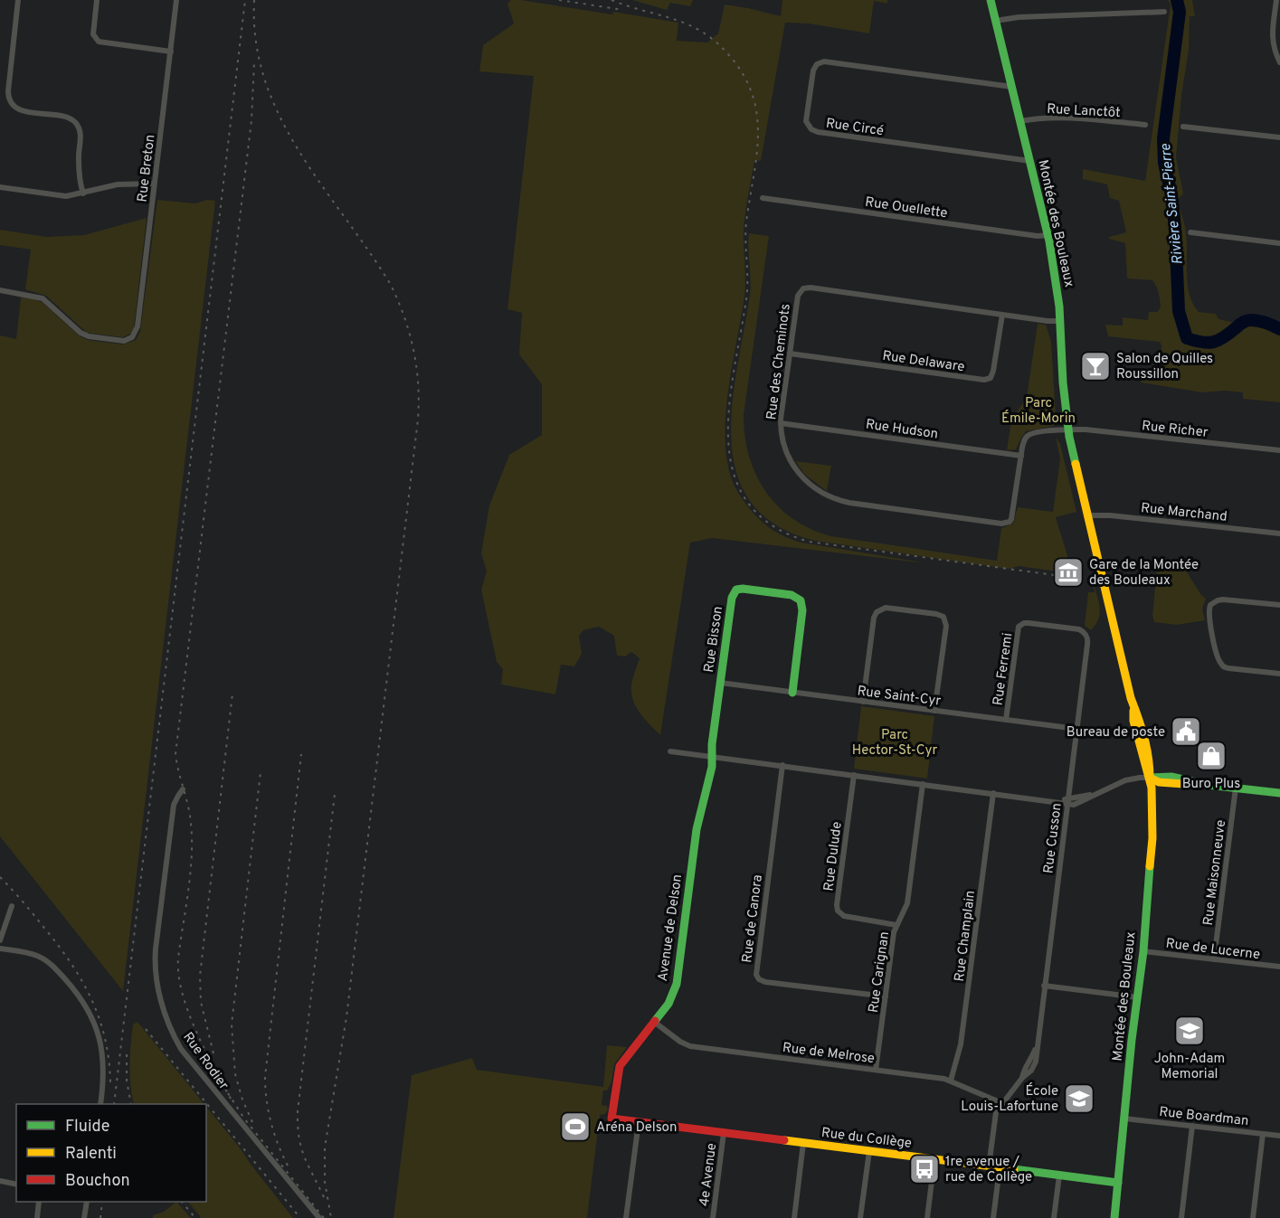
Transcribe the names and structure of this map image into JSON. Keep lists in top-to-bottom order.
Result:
{
  "streets": {
    "street": [
      "Rue Lanctôt",
      "Rue Circé",
      "Rue Breton",
      "Rue Ouellette",
      "Montée des Bouleaux",
      "Rue Delaware",
      "Rue des Cheminots",
      "Rue Hudson",
      "Rue Richer",
      "Rue Marchand",
      "Rue Bisson",
      "Rue Ferremi",
      "Rue Saint-Cyr",
      "Rue Cusson",
      "Rue Dulude",
      "Rue Maisonneuve",
      "Rue de Canora",
      "Avenue de Delson",
      "Rue Champlain",
      "Rue de Lucerne",
      "Rue Carignan",
      "Rue de Melrose",
      "Rue Rodier",
      "Rue Boardman",
      "Rue du Collège",
      "4e Avenue"
    ]
  },
  "crossings": [
    ["Rue Lanctôt", "Montée des Bouleaux"],
    ["Rue Circé", "Montée des Bouleaux"],
    ["Rue Ouellette", "Montée des Bouleaux"],
    ["Montée des Bouleaux", "Rue des Cheminots"],
    ["Montée des Bouleaux", "Rue Richer"],
    ["Montée des Bouleaux", "Rue Marchand"],
    ["Montée des Bouleaux", "Rue de Lucerne"],
    ["Montée des Bouleaux", "Rue Boardman"],
    ["Montée des Bouleaux", "Rue du Collège"],
    ["Rue Delaware", "Rue des Cheminots"],
    ["Rue des Cheminots", "Rue Hudson"],
    ["Rue des Cheminots", "Rue Richer"],
    ["Rue Bisson", "Rue Saint-Cyr"],
    ["Rue Bisson", "Avenue de Delson"],
    ["Rue Ferremi", "Rue Saint-Cyr"],
    ["Rue Ferremi", "Rue Cusson"],
    ["Rue Saint-Cyr", "Rue Cusson"],
    ["Rue Cusson", "Rue de Melrose"],
    ["Rue Cusson", "Rue du Collège"],
    ["Rue Dulude", "Rue Carignan"],
    ["Rue Maisonneuve", "Rue de Lucerne"],
    ["Rue de Canora", "Rue Carignan"],
    ["Avenue de Delson", "Rue de Melrose"],
    ["Avenue de Delson", "Rue du Collège"],
    ["Rue Champlain", "Rue de Melrose"],
    ["Rue Carignan", "Rue de Melrose"],
    ["Rue du Collège", "4e Avenue"]
  ],
  "water": ["Rivière Saint-Pierre"],
  "parks": ["Parc Émile-Morin", "Parc Hector-St-Cyr"],
  "places": {
    "bar": ["Salon de Quilles Roussillon"],
    "museum": ["Gare de la Montée des Bouleaux"],
    "public building": ["Bureau de poste"],
    "shop": ["Buro Plus"],
    "school or university": ["John-Adam Memorial", "École Louis-Lafortune"],
    "sports": ["Aréna Delson"],
    "bus stop": ["1re avenue / rue de Collège"]
  },
  "legend": ["Fluide", "Ralenti", "Bouchon"]
}
